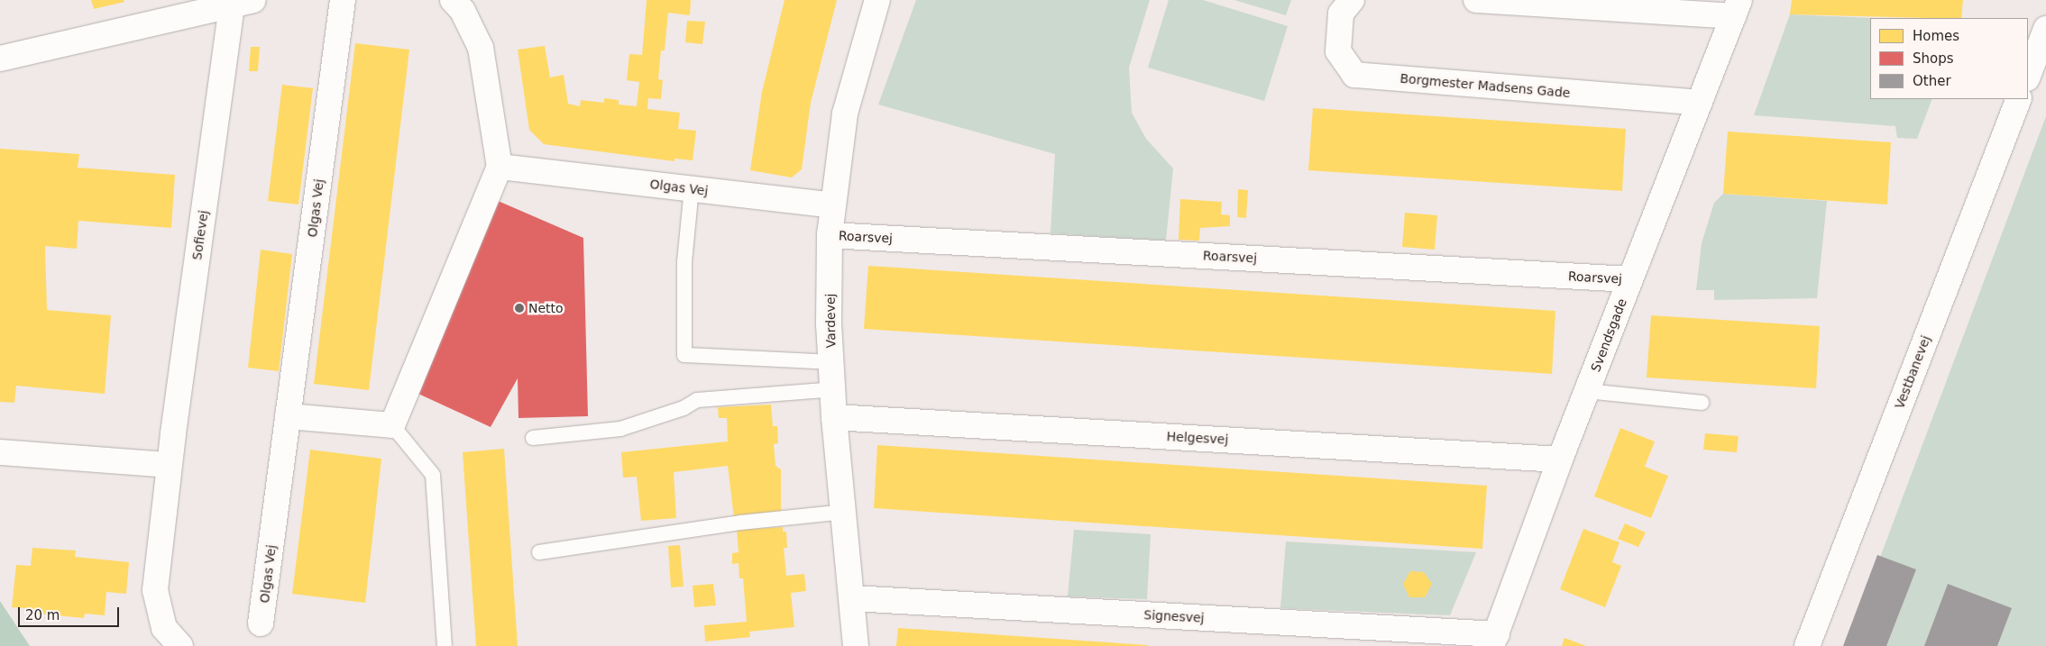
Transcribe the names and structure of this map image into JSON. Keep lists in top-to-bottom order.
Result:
{
  "streets": {
    "street": [
      "Borgmester Madsens Gade",
      "Olgas Vej",
      "Sofievej",
      "Roarsvej",
      "Vardevej",
      "Svendsgade",
      "Vestbanevej",
      "Helgesvej",
      "Signesvej"
    ]
  },
  "crossings": [
    ["Borgmester Madsens Gade", "Svendsgade"],
    ["Olgas Vej", "Vardevej"],
    ["Roarsvej", "Vardevej"],
    ["Roarsvej", "Svendsgade"],
    ["Vardevej", "Helgesvej"],
    ["Vardevej", "Signesvej"],
    ["Svendsgade", "Helgesvej"],
    ["Svendsgade", "Signesvej"]
  ],
  "places": ["Netto"],
  "legend": ["Homes", "Shops", "Other"],
  "scale_bar": "20 m"
}
